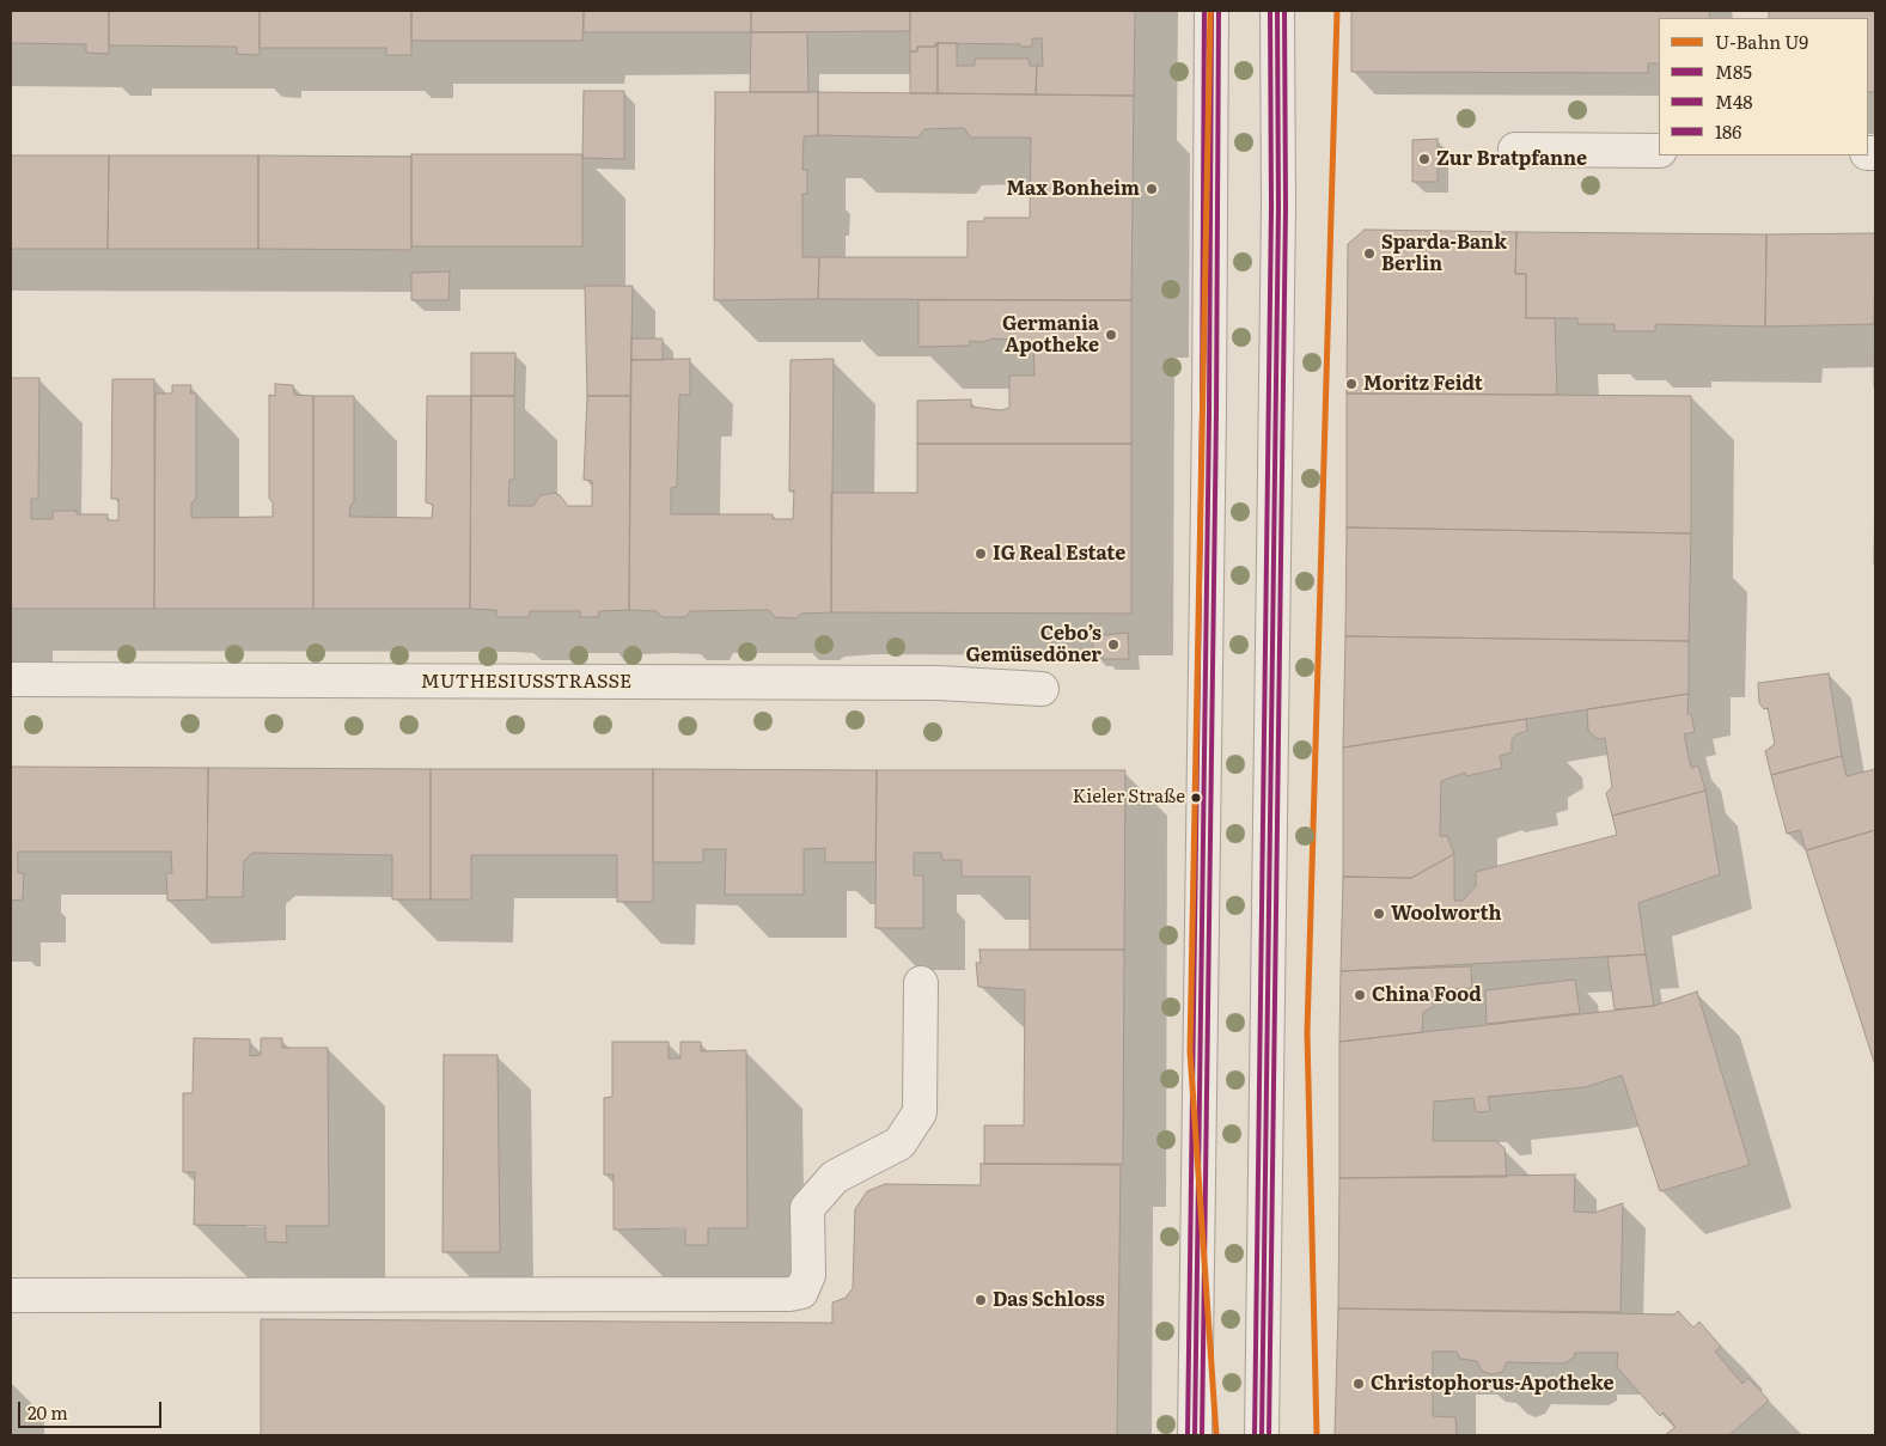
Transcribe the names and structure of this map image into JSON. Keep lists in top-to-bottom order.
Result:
{
  "streets": {
    "street": ["MUTHESIUSSTRASSE"]
  },
  "places": [
    "Zur Bratpfanne",
    "Max Bonheim",
    "Sparda-Bank Berlin",
    "Germania Apotheke",
    "Moritz Feidt",
    "IG Real Estate",
    "Cebo’s Gemüsedöner",
    "Kieler Straße",
    "Woolworth",
    "China Food",
    "Das Schloss",
    "Christophorus-Apotheke"
  ],
  "lines": [
    "metro line U9",
    "transit line M85",
    "transit line M48",
    "transit line 186"
  ],
  "legend": [
    "U-Bahn U9",
    "M85",
    "M48",
    "186"
  ],
  "scale_bar": "20 m"
}
